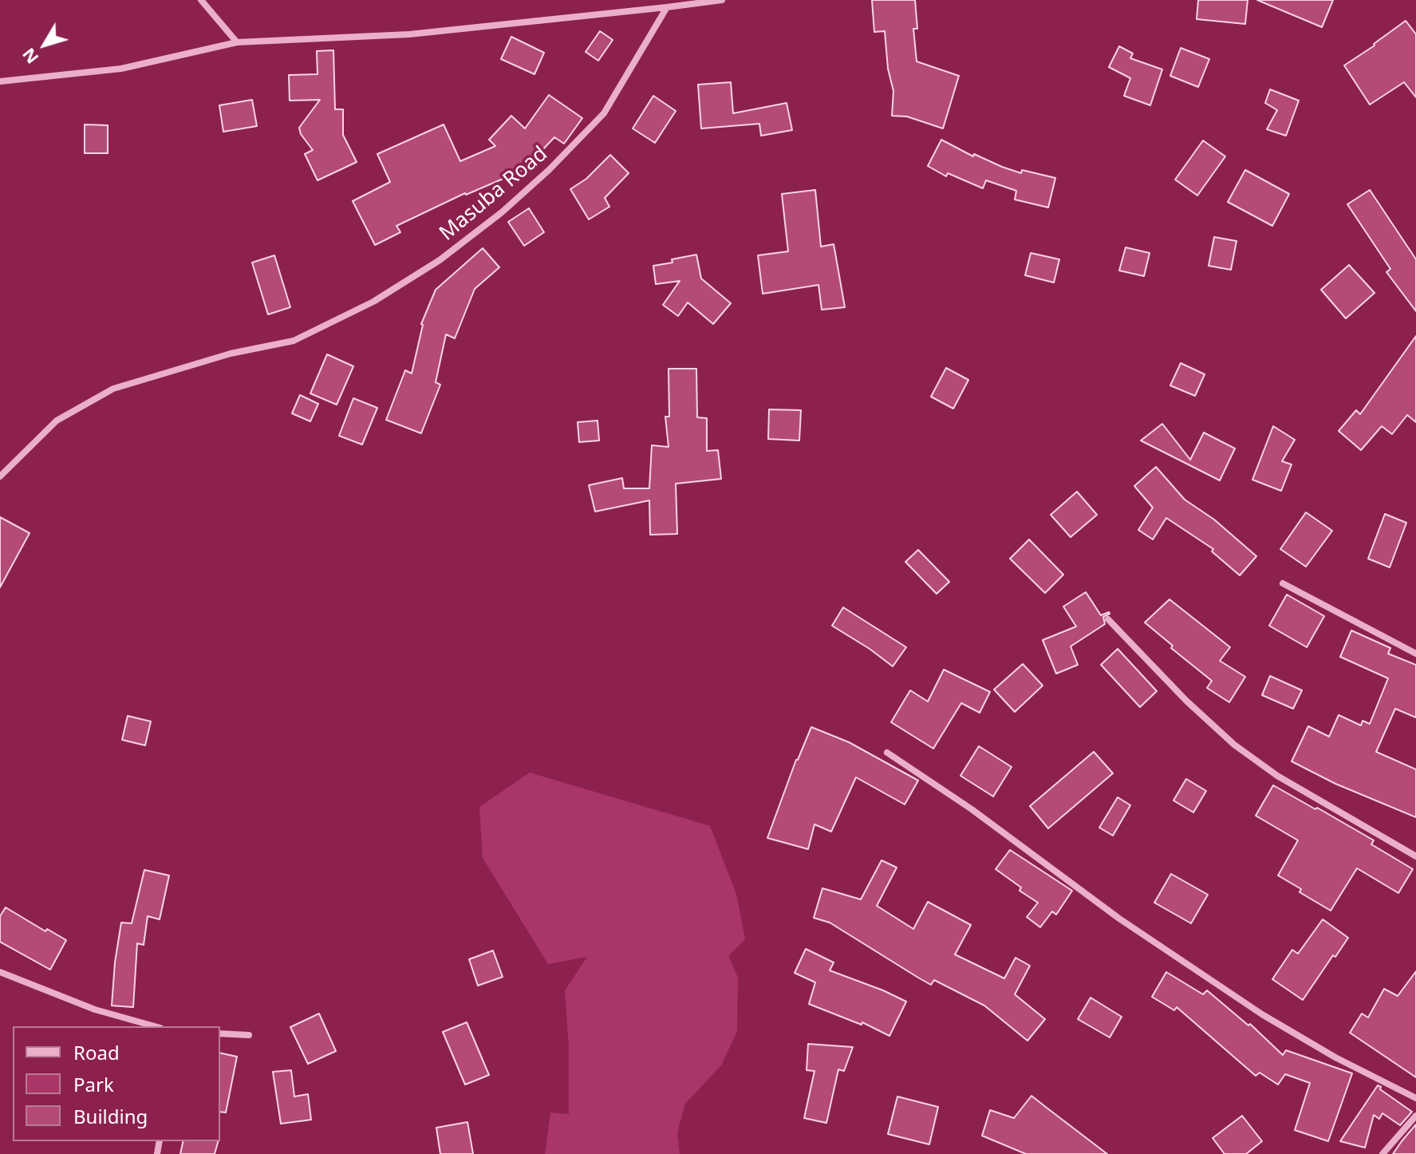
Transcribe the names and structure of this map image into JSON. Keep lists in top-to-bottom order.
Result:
{
  "streets": {
    "street": ["Masuba Road"]
  },
  "legend": ["Road", "Park", "Building"],
  "north": "bottom left"
}
